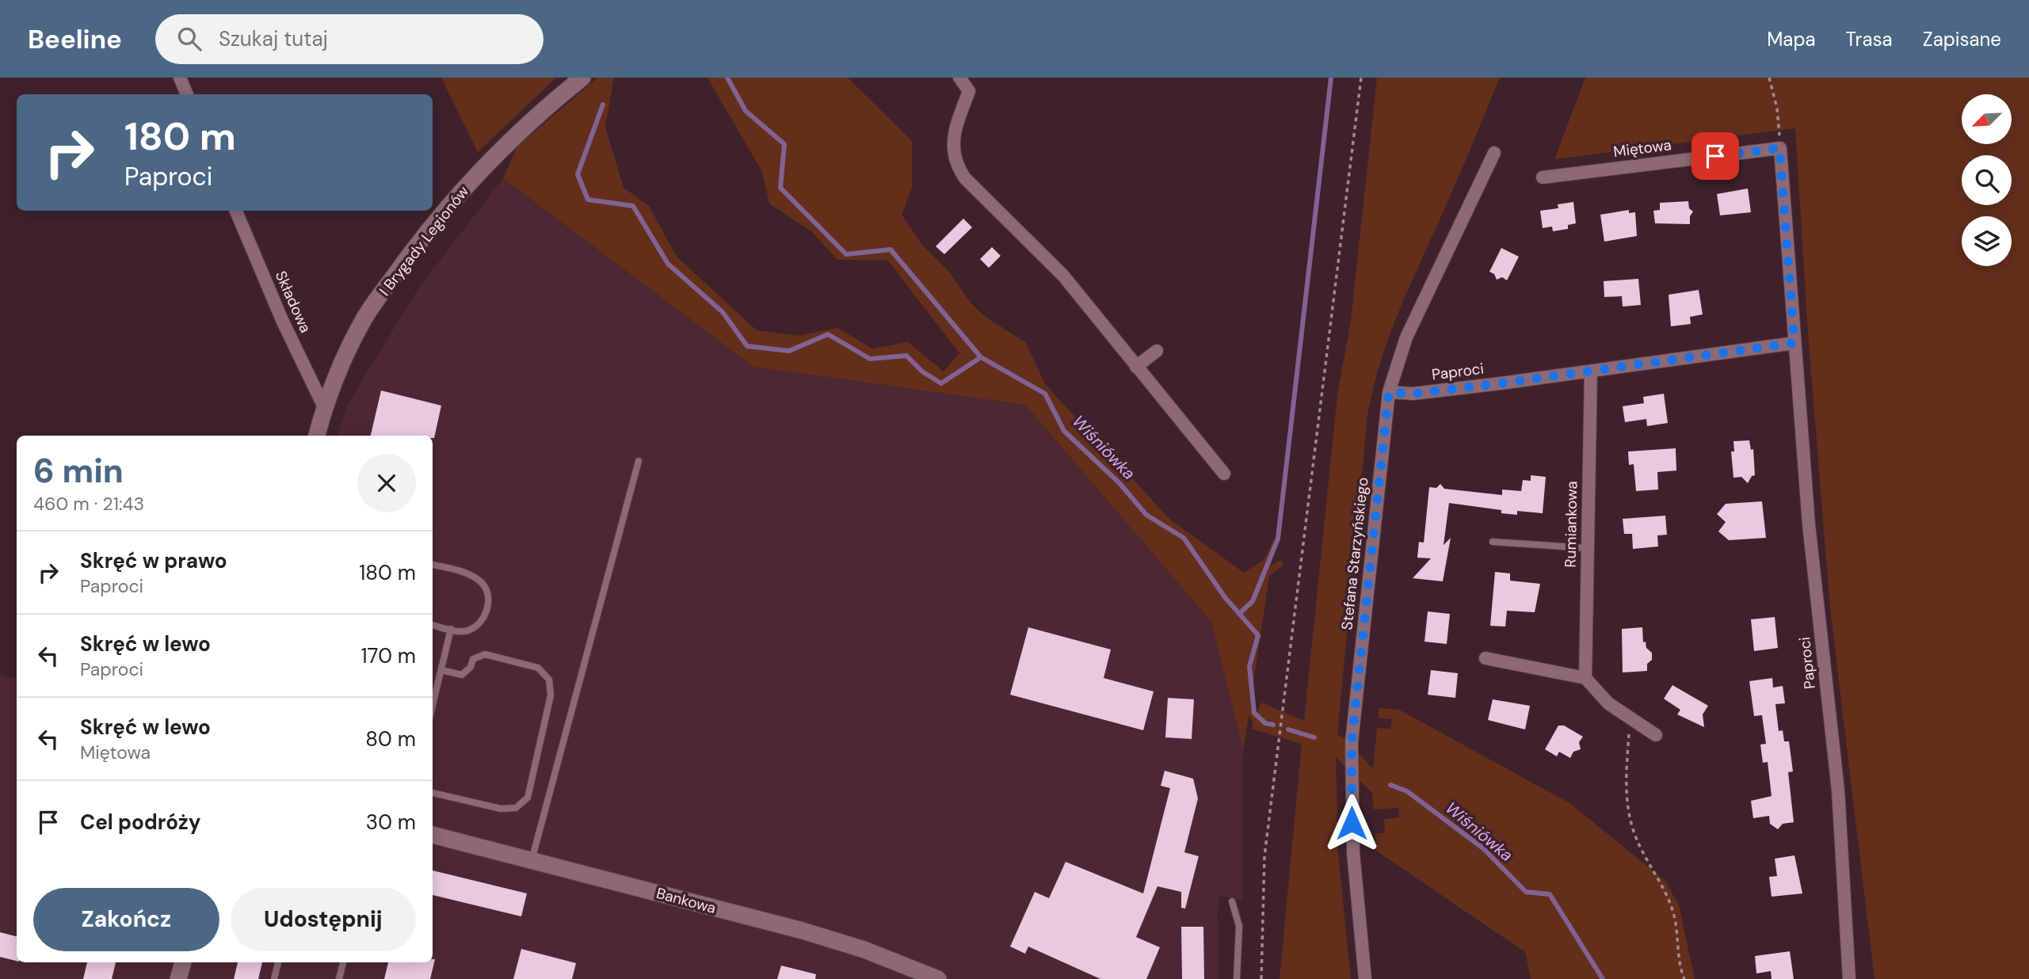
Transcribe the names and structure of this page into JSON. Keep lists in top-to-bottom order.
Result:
{
  "streets": {
    "street": [
      "Miętowa",
      "I Brygady Legionów",
      "Składowa",
      "Paproci",
      "Rumiankowa",
      "Stefana Starzyńskiego",
      "Bankowa"
    ]
  },
  "crossings": [
    ["Miętowa", "Paproci"],
    ["I Brygady Legionów", "Składowa"],
    ["Paproci", "Rumiankowa"],
    ["Paproci", "Stefana Starzyńskiego"]
  ],
  "water": ["Wiśniówka"],
  "north": "bottom left",
  "page": {
    "header": "Beeline",
    "search": "Szukaj tutaj",
    "nav": ["Mapa", "Trasa", "Zapisane"],
    "turn": ["180 m", "Paproci"],
    "heading": ["6 min", "460 m · 21:43"],
    "list": [
      {
        "name": "Skręć w prawo",
        "note": "Paproci",
        "value": "180 m"
      },
      {
        "name": "Skręć w lewo",
        "note": "Paproci",
        "value": "170 m"
      },
      {
        "name": "Skręć w lewo",
        "note": "Miętowa",
        "value": "80 m"
      },
      {
        "name": "Cel podróży",
        "value": "30 m"
      }
    ],
    "buttons": ["Zakończ", "Udostępnij"]
  }
}
